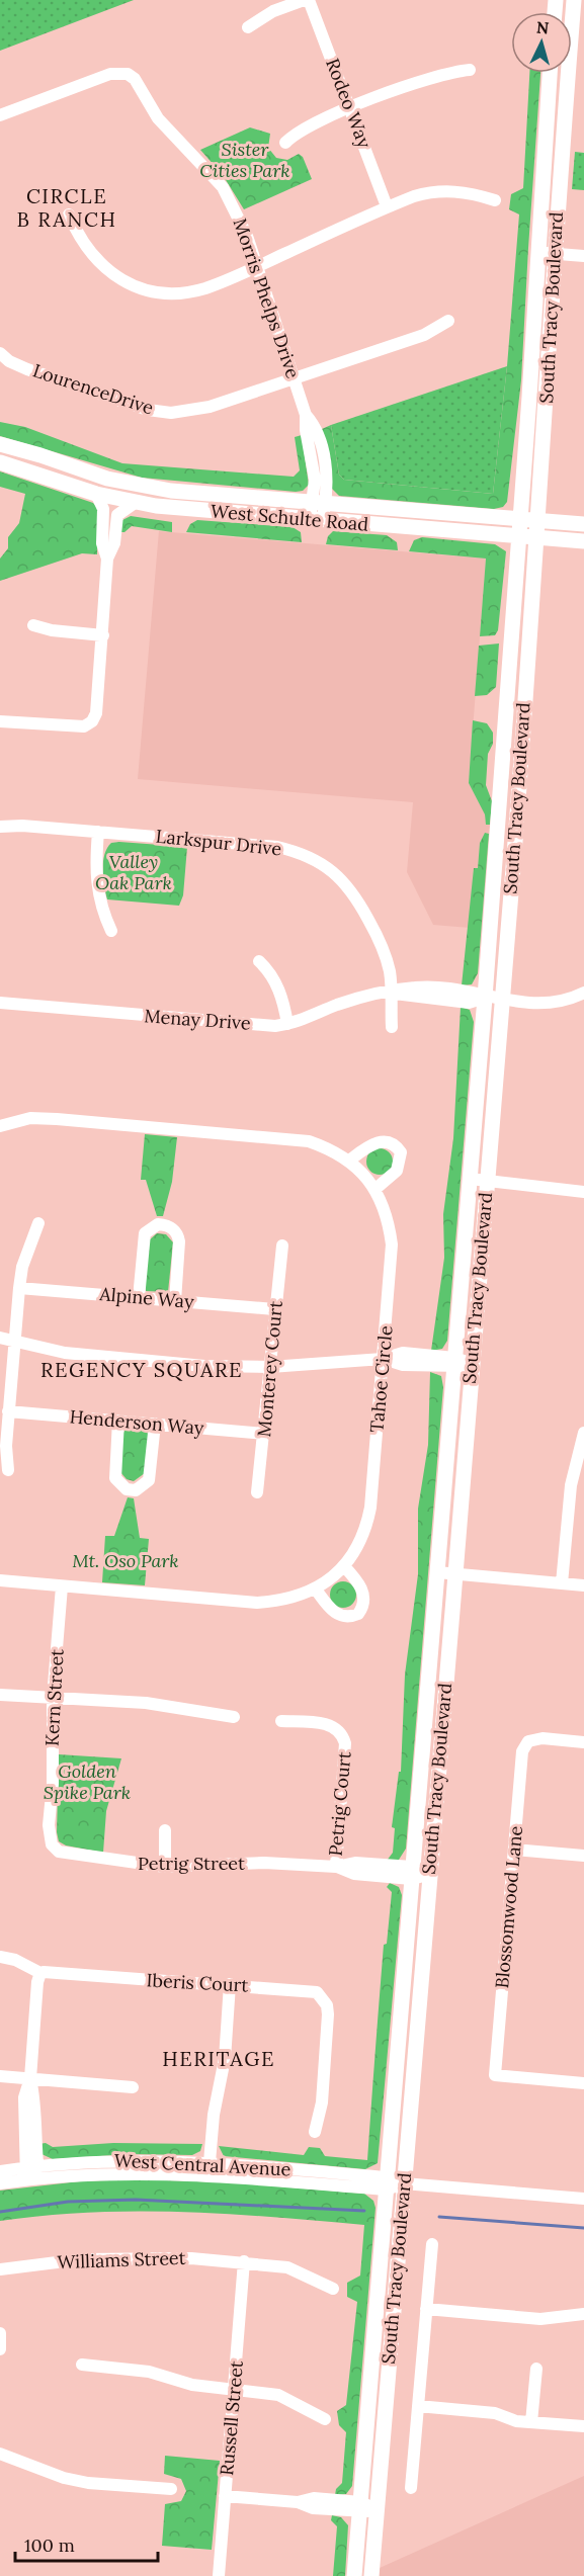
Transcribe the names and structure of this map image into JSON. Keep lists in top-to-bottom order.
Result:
{
  "streets": {
    "main road": ["South Tracy Boulevard", "West Schulte Road"],
    "street": [
      "Rodeo Way",
      "Morris Phelps Drive",
      "LourenceDrive",
      "Larkspur Drive",
      "Menay Drive",
      "Alpine Way",
      "Monterey Court",
      "Tahoe Circle",
      "Henderson Way",
      "Kern Street",
      "Petrig Court",
      "Petrig Street",
      "Blossomwood Lane",
      "Iberis Court",
      "West Central Avenue",
      "Williams Street",
      "Russell Street"
    ]
  },
  "crossings": [
    ["Morris Phelps Drive", "LourenceDrive"],
    ["Morris Phelps Drive", "West Schulte Road"],
    ["South Tracy Boulevard", "West Schulte Road"],
    ["South Tracy Boulevard", "Menay Drive"],
    ["South Tracy Boulevard", "Petrig Street"],
    ["South Tracy Boulevard", "West Central Avenue"],
    ["Larkspur Drive", "Menay Drive"],
    ["Alpine Way", "Monterey Court"],
    ["Monterey Court", "Henderson Way"],
    ["Tahoe Circle", "Kern Street"],
    ["Kern Street", "Petrig Street"],
    ["Petrig Court", "Petrig Street"],
    ["Williams Street", "Russell Street"]
  ],
  "districts": ["CIRCLE B RANCH", "REGENCY SQUARE", "HERITAGE"],
  "parks": [
    "Sister Cities Park",
    "Valley Oak Park",
    "Mt. Oso Park",
    "Golden Spike Park"
  ],
  "scale_bar": "100 m",
  "north": "top"
}
